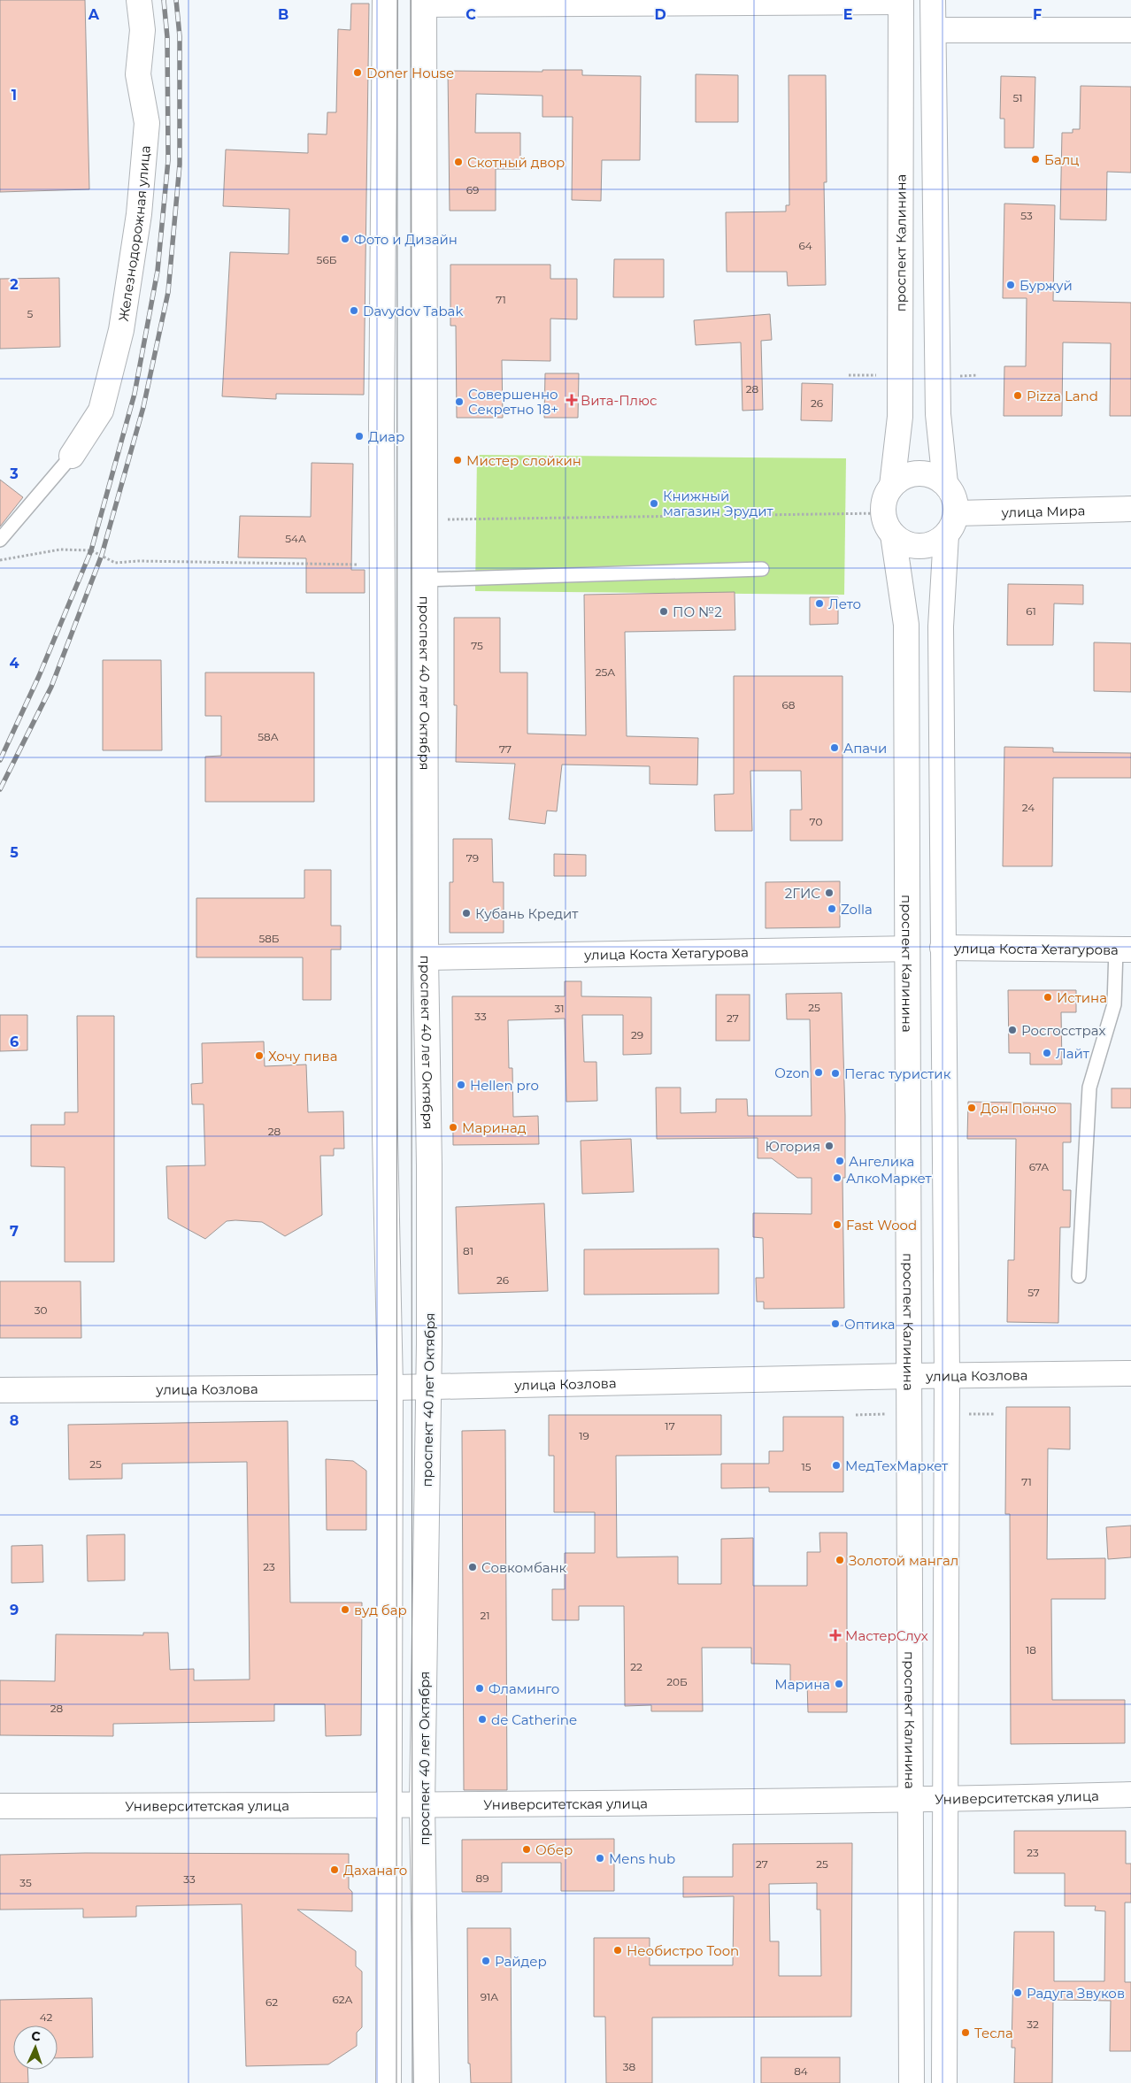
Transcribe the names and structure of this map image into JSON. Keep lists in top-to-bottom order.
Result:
{
  "streets": {
    "street": [
      "Железнодорожная улица",
      "проспект Калинина",
      "улица Мира",
      "проспект 40 лет Октября",
      "улица Коста Хетагурова",
      "улица Козлова",
      "Университетская улица"
    ]
  },
  "crossings": [
    ["проспект Калинина", "улица Мира"],
    ["проспект Калинина", "улица Коста Хетагурова"],
    ["проспект Калинина", "улица Козлова"],
    ["проспект Калинина", "Университетская улица"],
    ["проспект 40 лет Октября", "улица Коста Хетагурова"],
    ["проспект 40 лет Октября", "улица Козлова"],
    ["проспект 40 лет Октября", "Университетская улица"]
  ],
  "places": {
    "other": [
      "Doner House",
      "Балц",
      "Скотный двор",
      "Фото и Дизайн",
      "Буржуй",
      "Davydov Tabak",
      "Pizza Land",
      "Совершенно Секретно 18+",
      "Диар",
      "Мистер слойкин",
      "Книжный магазин Эрудит",
      "Лето",
      "ПО №2",
      "Апачи",
      "2ГИС",
      "Zolla",
      "Кубань Кредит",
      "Истина",
      "Росгосстрах",
      "Лайт",
      "Хочу пива",
      "Ozon",
      "Пегас туристик",
      "Hellen pro",
      "Дон Пончо",
      "Маринад",
      "Югория",
      "Ангелика",
      "АлкоМаркет",
      "Fast Wood",
      "Оптика",
      "МедТехМаркет",
      "Золотой мангал",
      "Совкомбанк",
      "вуд бар",
      "Марина",
      "Фламинго",
      "de Catherine",
      "Обер",
      "Mens hub",
      "Даханаго",
      "Необистро Toon",
      "Райдер",
      "Радуга Звуков",
      "Тесла"
    ],
    "health": ["Вита-Плюс", "МастерСлух"]
  },
  "house_numbers": [
    "51",
    "69",
    "53",
    "64",
    "56Б",
    "71",
    "5",
    "28",
    "26",
    "54А",
    "61",
    "75",
    "25А",
    "68",
    "58А",
    "77",
    "24",
    "70",
    "79",
    "58Б",
    "25",
    "31",
    "33",
    "27",
    "29",
    "28",
    "67А",
    "81",
    "26",
    "57",
    "30",
    "17",
    "19",
    "25",
    "15",
    "71",
    "23",
    "21",
    "18",
    "22",
    "20Б",
    "28",
    "23",
    "27",
    "25",
    "89",
    "33",
    "35",
    "91А",
    "62А",
    "62",
    "42",
    "32",
    "38",
    "84"
  ],
  "north": "top",
  "grid": {
    "columns": [
      "A",
      "B",
      "C",
      "D",
      "E",
      "F"
    ],
    "rows": [
      "1",
      "2",
      "3",
      "4",
      "5",
      "6",
      "7",
      "8",
      "9"
    ]
  }
}
